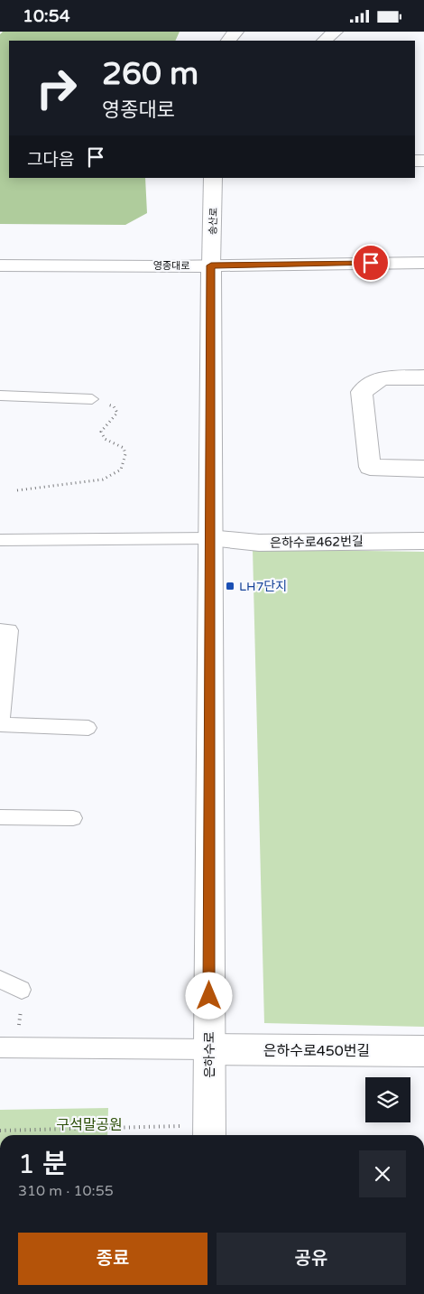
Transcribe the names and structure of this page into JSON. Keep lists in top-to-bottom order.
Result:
{
  "streets": {
    "street": [
      "송산로",
      "영종대로",
      "은하수로462번길",
      "은하수로450번길",
      "은하수로"
    ]
  },
  "crossings": [
    ["송산로", "영종대로"],
    ["송산로", "은하수로"],
    ["영종대로", "은하수로"],
    ["은하수로462번길", "은하수로"],
    ["은하수로450번길", "은하수로"]
  ],
  "parks": ["구석말공원"],
  "places": {
    "transit": ["LH7단지"]
  },
  "page": {
    "status": "10:54",
    "turn": ["260 m", "영종대로"],
    "then": "그다음",
    "heading": ["1 분", "310 m · 10:55"],
    "buttons": ["종료", "공유"]
  }
}
